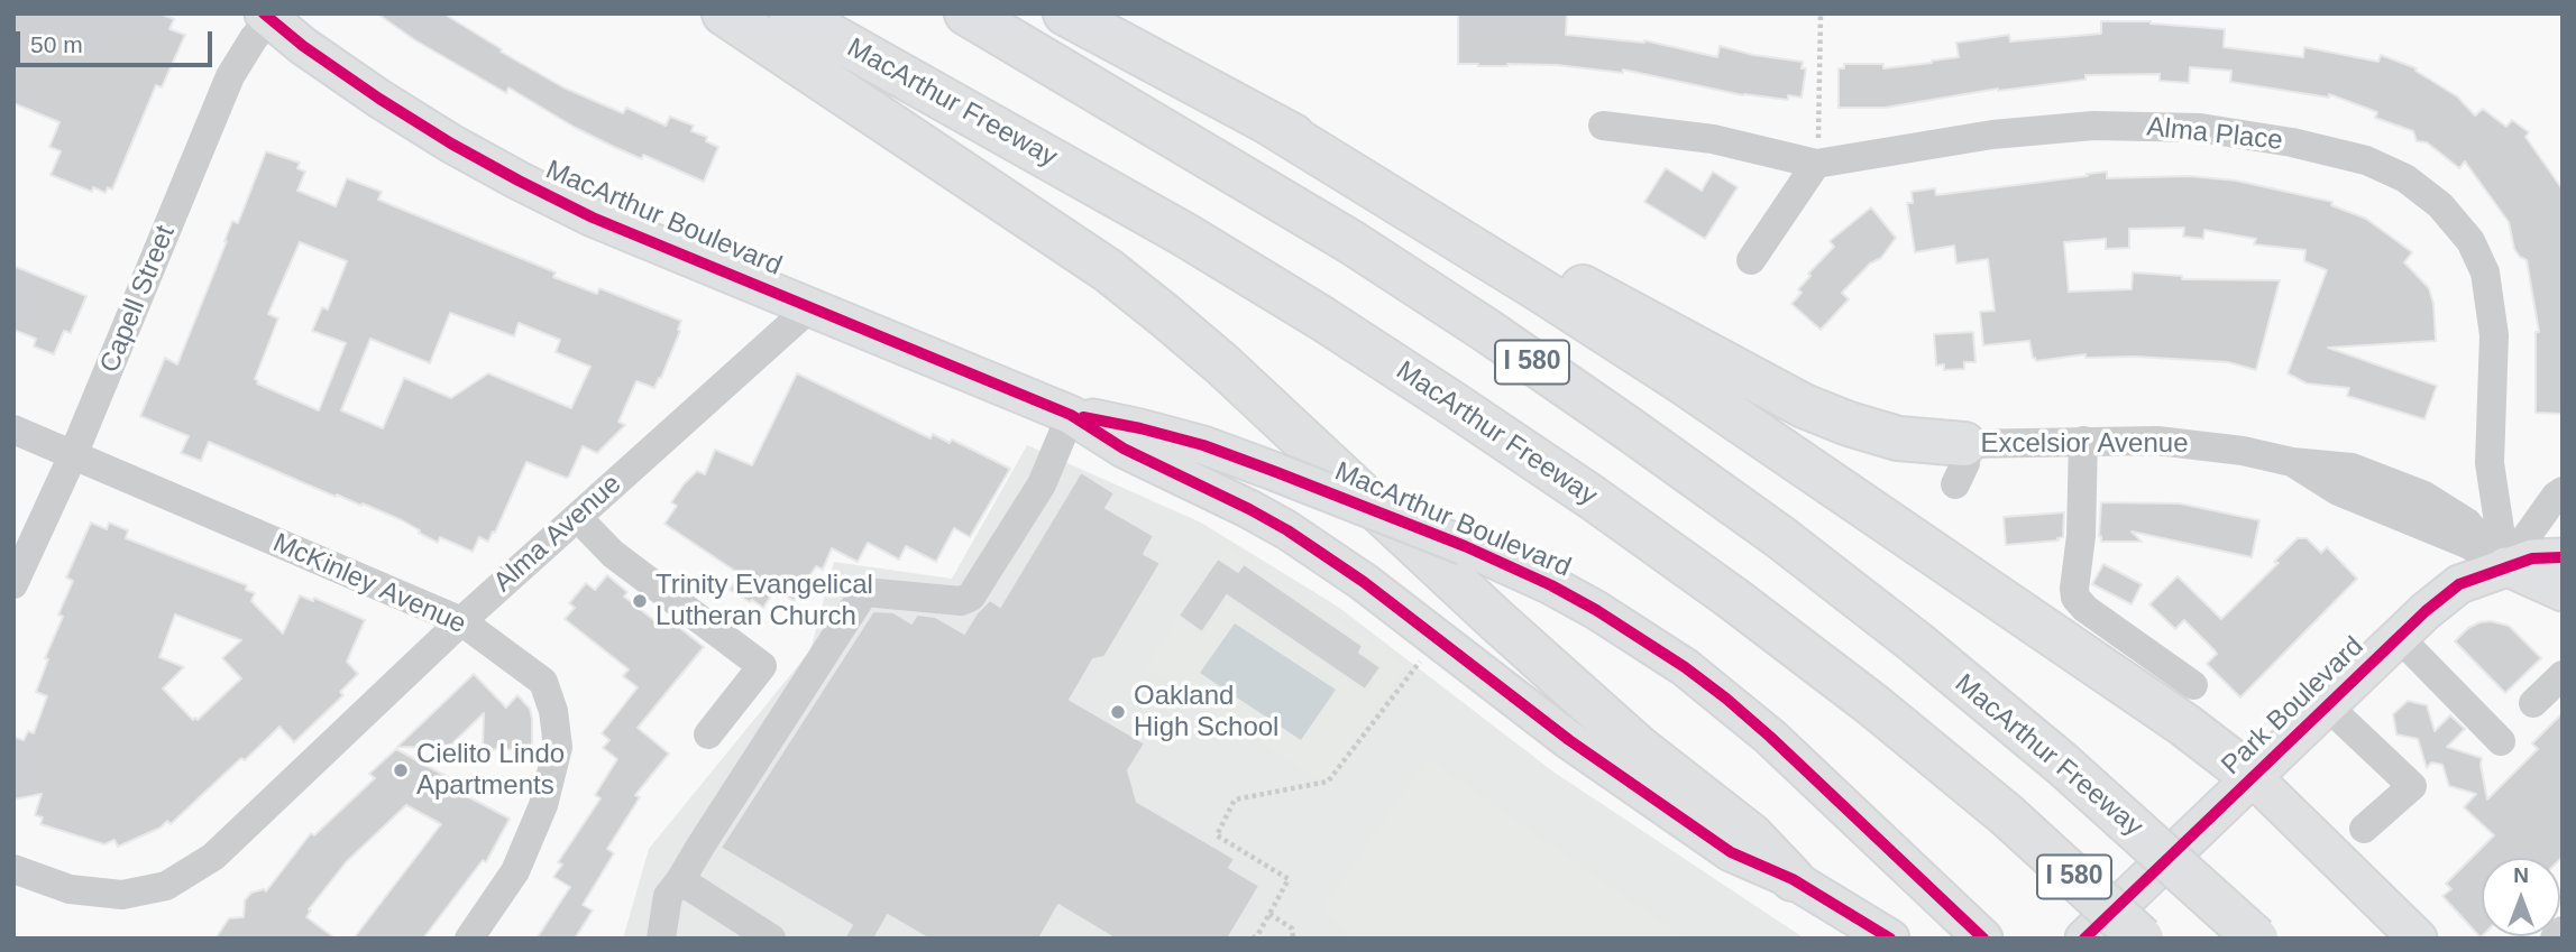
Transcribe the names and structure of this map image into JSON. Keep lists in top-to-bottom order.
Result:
{
  "streets": {
    "highway": ["MacArthur Freeway", "I 580"],
    "main road": ["MacArthur Boulevard", "Park Boulevard"],
    "street": [
      "Alma Place",
      "Capell Street",
      "Excelsior Avenue",
      "Alma Avenue",
      "McKinley Avenue"
    ]
  },
  "crossings": [
    ["Alma Place", "Excelsior Avenue"],
    ["Alma Place", "Park Boulevard"],
    ["MacArthur Boulevard", "Capell Street"],
    ["MacArthur Boulevard", "Alma Avenue"],
    ["Capell Street", "McKinley Avenue"],
    ["Excelsior Avenue", "Park Boulevard"],
    ["Alma Avenue", "McKinley Avenue"]
  ],
  "places": ["Trinity Evangelical Lutheran Church", "Oakland High School", "Cielito Lindo Apartments"],
  "scale_bar": "50 m",
  "north": "top"
}
